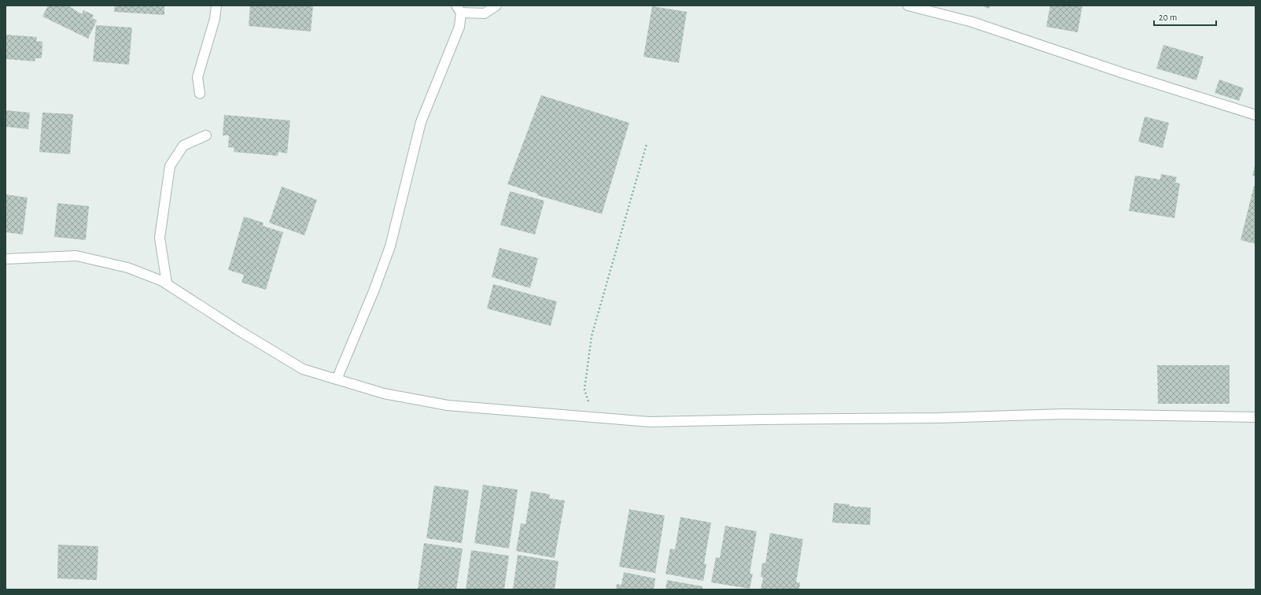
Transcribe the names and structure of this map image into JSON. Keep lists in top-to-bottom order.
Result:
{
  "scale_bar": "20 m"
}
